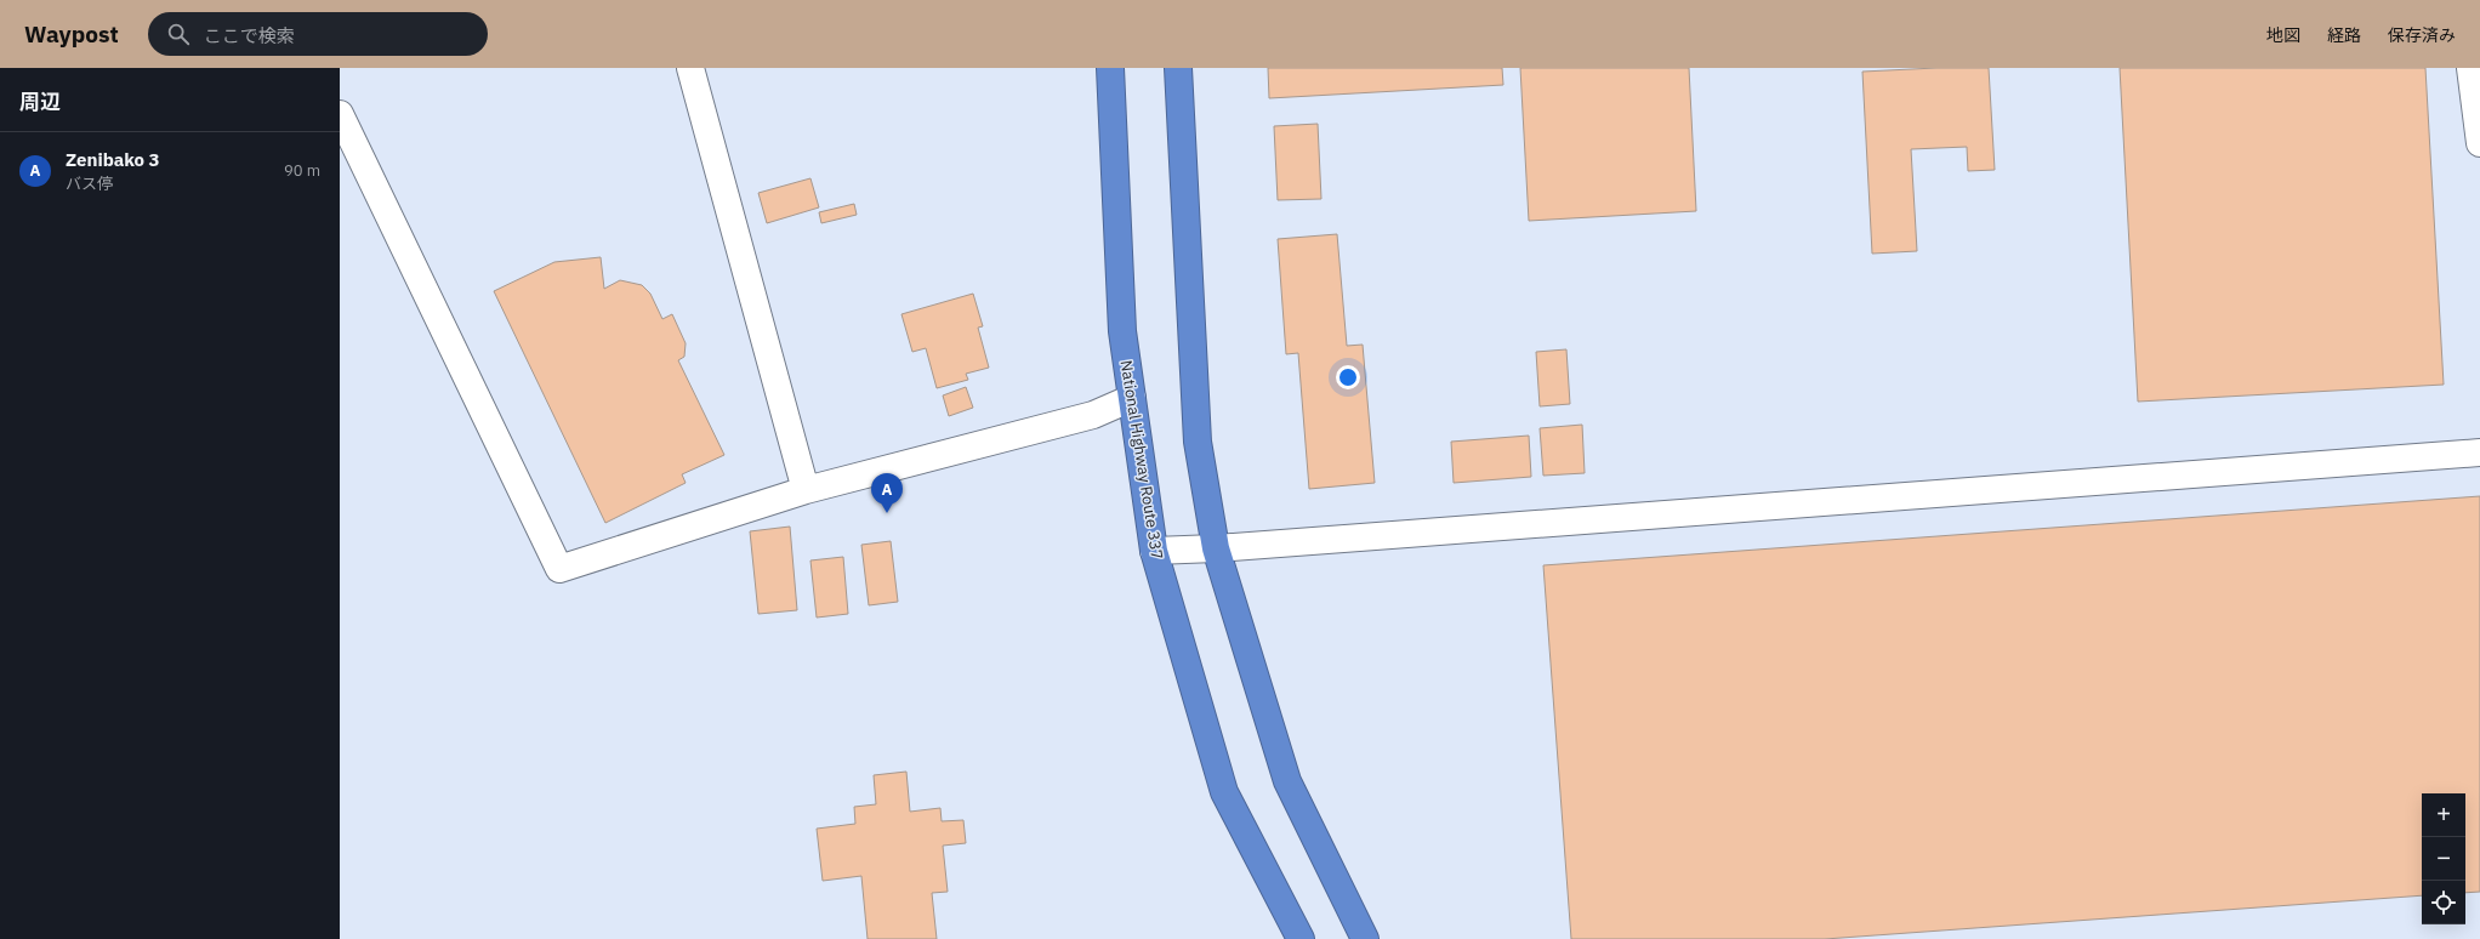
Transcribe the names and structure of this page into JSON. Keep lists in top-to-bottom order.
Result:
{
  "streets": {
    "highway": ["National Highway Route 337"]
  },
  "page": {
    "header": "Waypost",
    "search": "ここで検索",
    "nav": ["地図", "経路", "保存済み"],
    "heading": "周辺",
    "list": [
      {
        "mark": "A",
        "name": "Zenibako 3",
        "note": "バス停",
        "value": "90 m"
      }
    ],
    "pins": "A",
    "map_buttons": ["+", "−"]
  }
}
